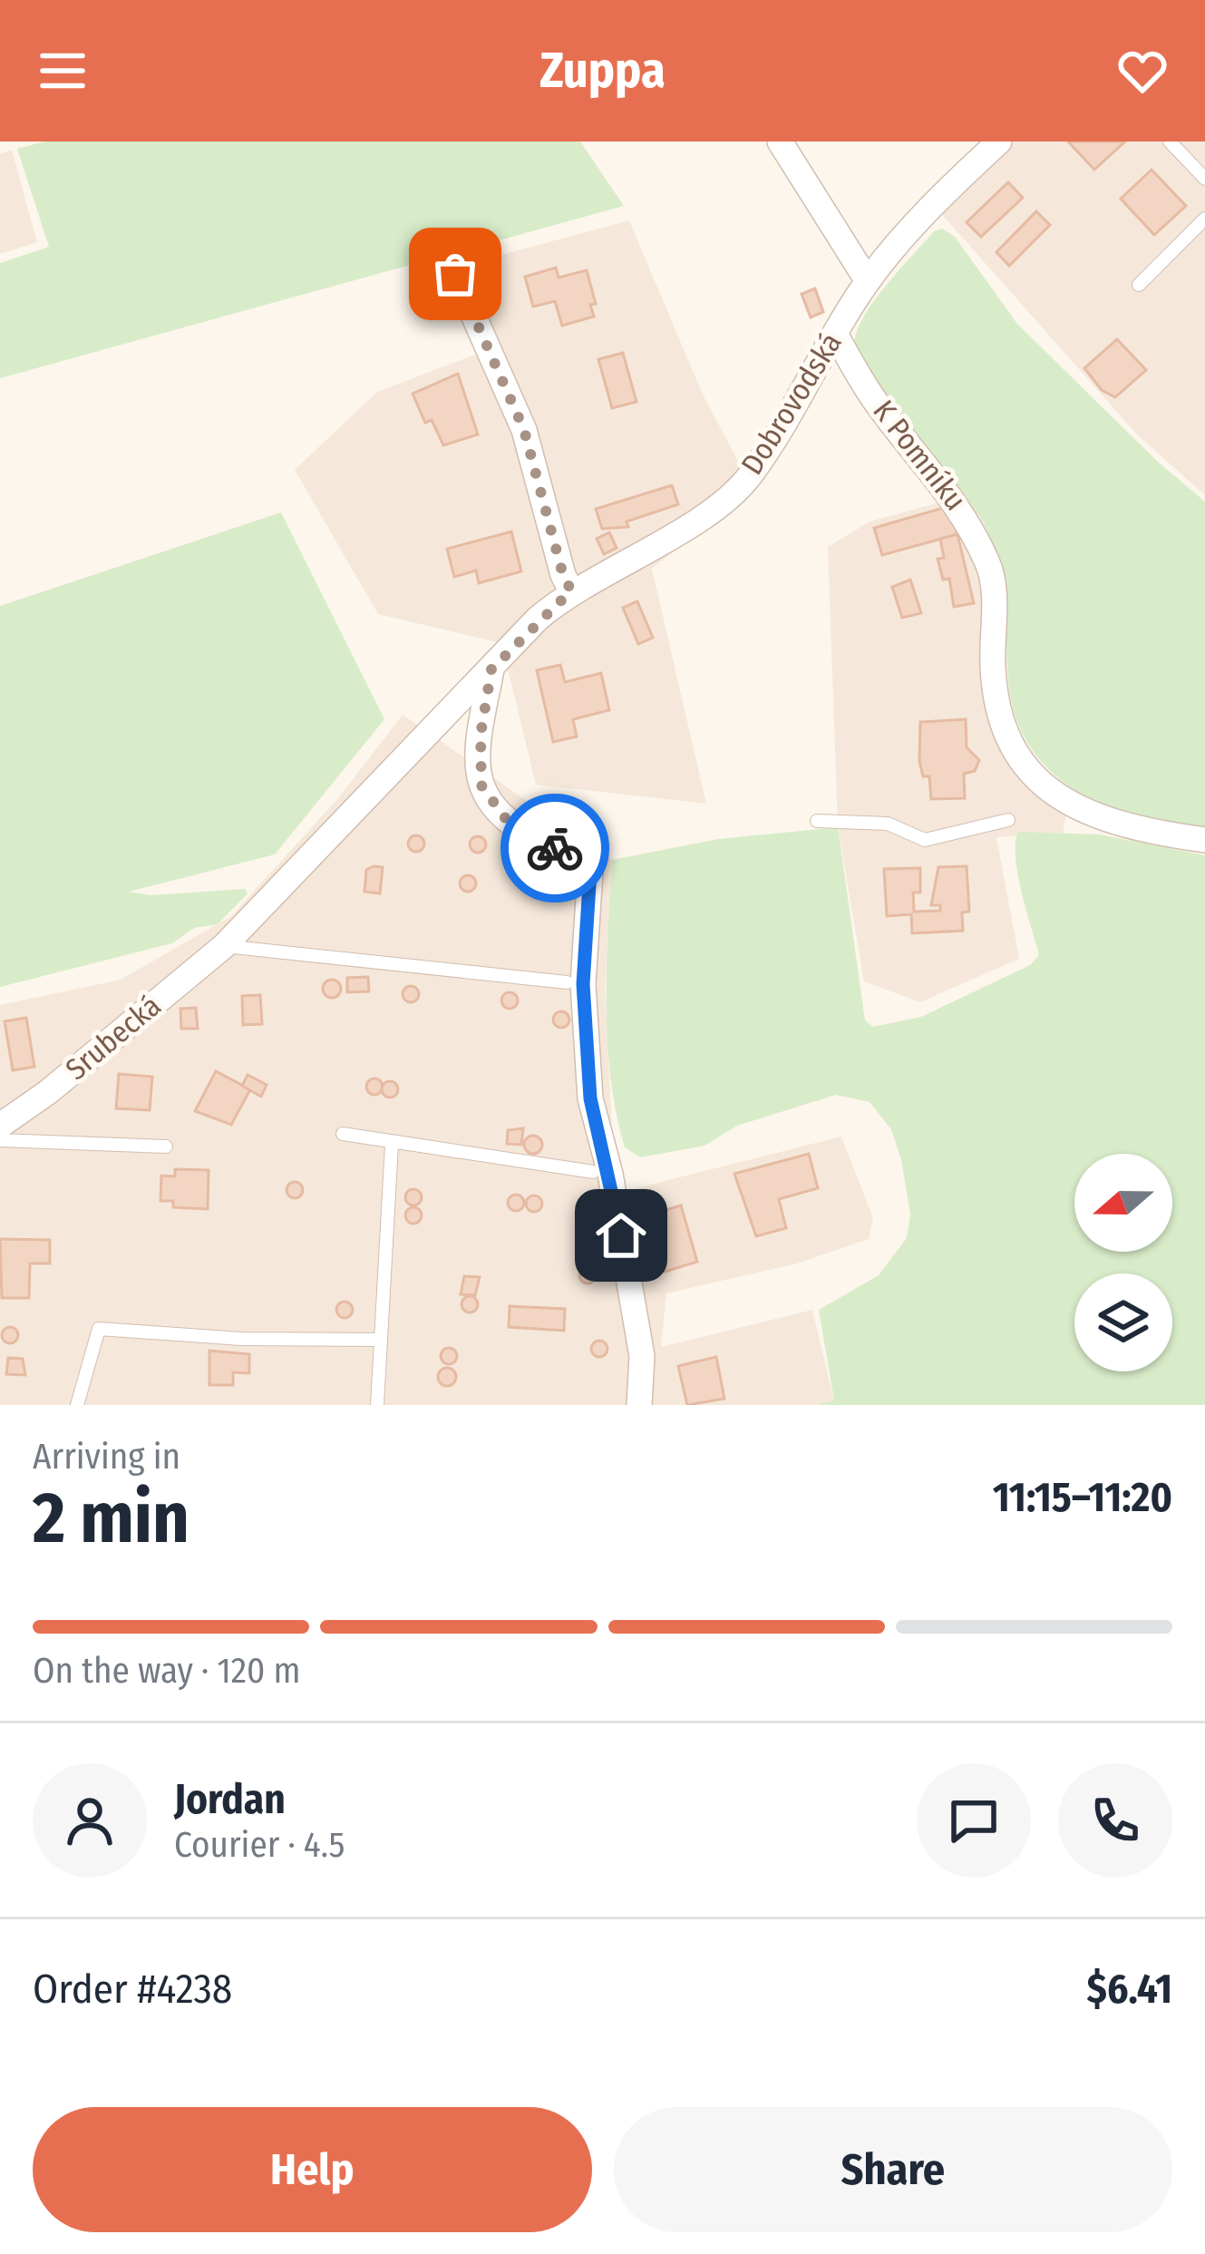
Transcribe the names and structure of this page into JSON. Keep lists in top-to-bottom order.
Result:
{
  "streets": {
    "street": ["Dobrovodská", "K Pomníku", "Srubecká"]
  },
  "crossings": [
    ["Dobrovodská", "K Pomníku"],
    ["Dobrovodská", "Srubecká"]
  ],
  "north": "left",
  "page": {
    "header": "Zuppa",
    "heading": ["2 min", "Arriving in", "11:15–11:20"],
    "panel": [
      "Jordan",
      "Courier · 4.5",
      "Order #4238",
      "$6.41"
    ],
    "bar": "On the way · 120 m",
    "buttons": ["Help", "Share"]
  }
}
